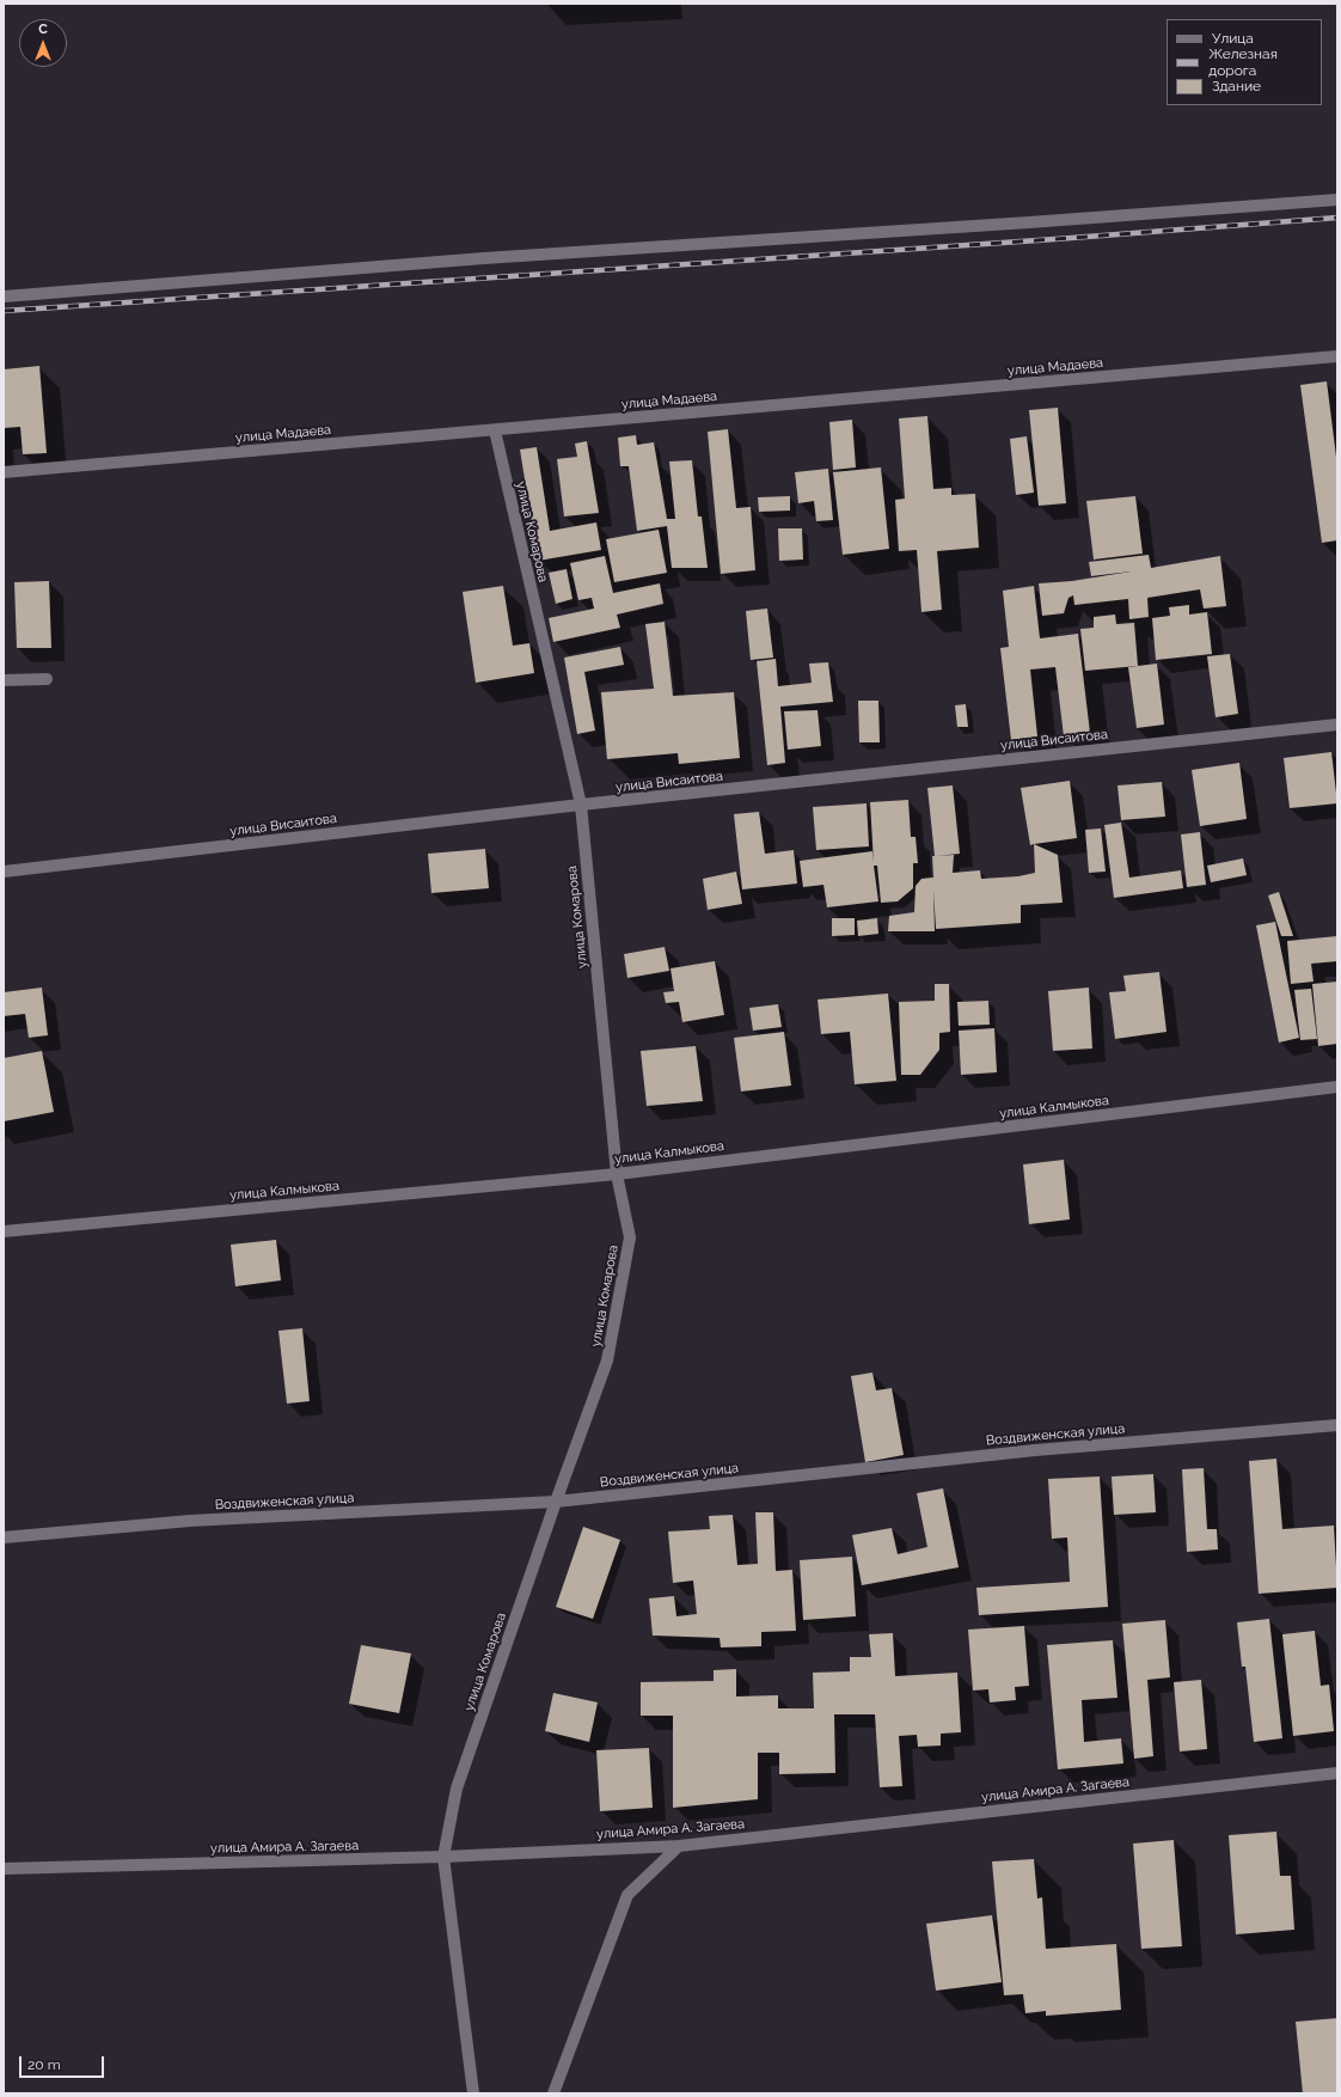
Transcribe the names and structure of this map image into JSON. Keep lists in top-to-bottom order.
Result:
{
  "streets": {
    "street": [
      "улица Мадаева",
      "улица Комарова",
      "улица Висаитова",
      "улица Калмыкова",
      "Воздвиженская улица",
      "улица Амира А. Загаева"
    ]
  },
  "crossings": [
    ["улица Мадаева", "улица Комарова"],
    ["улица Комарова", "улица Висаитова"],
    ["улица Комарова", "улица Калмыкова"],
    ["улица Комарова", "Воздвиженская улица"],
    ["улица Комарова", "улица Амира А. Загаева"]
  ],
  "legend": ["Улица", "Железная дорога", "Здание"],
  "scale_bar": "20 m",
  "north": "top"
}
